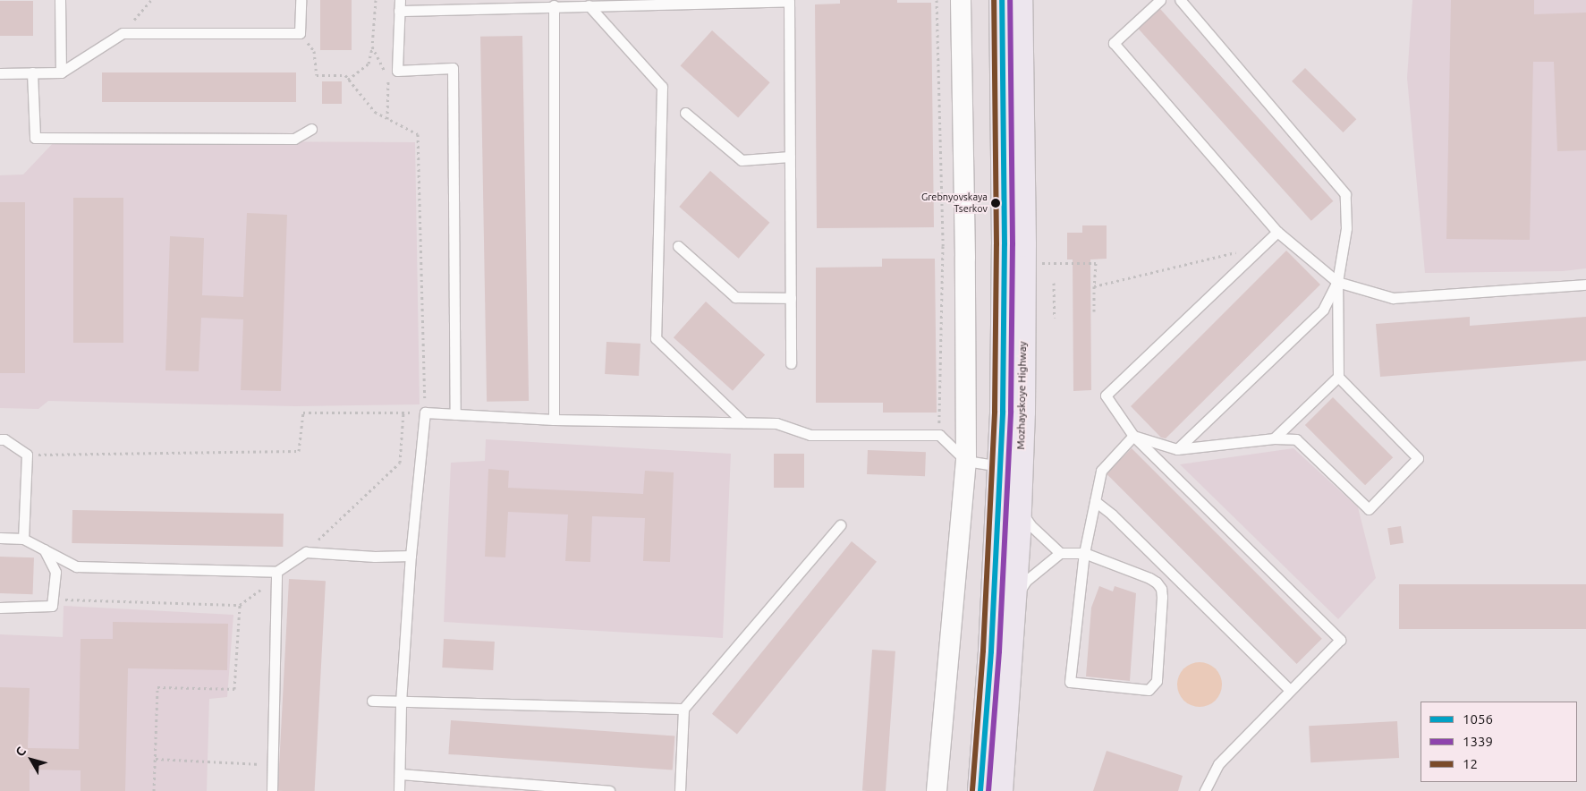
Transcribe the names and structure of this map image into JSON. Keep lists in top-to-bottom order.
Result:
{
  "streets": {
    "main road": ["Mozhayskoye Highway"]
  },
  "places": ["Grebnyovskaya Tserkov"],
  "lines": ["transit line 1056", "transit line 1339", "transit line 12"],
  "legend": ["1056", "1339", "12"],
  "north": "top left"
}
